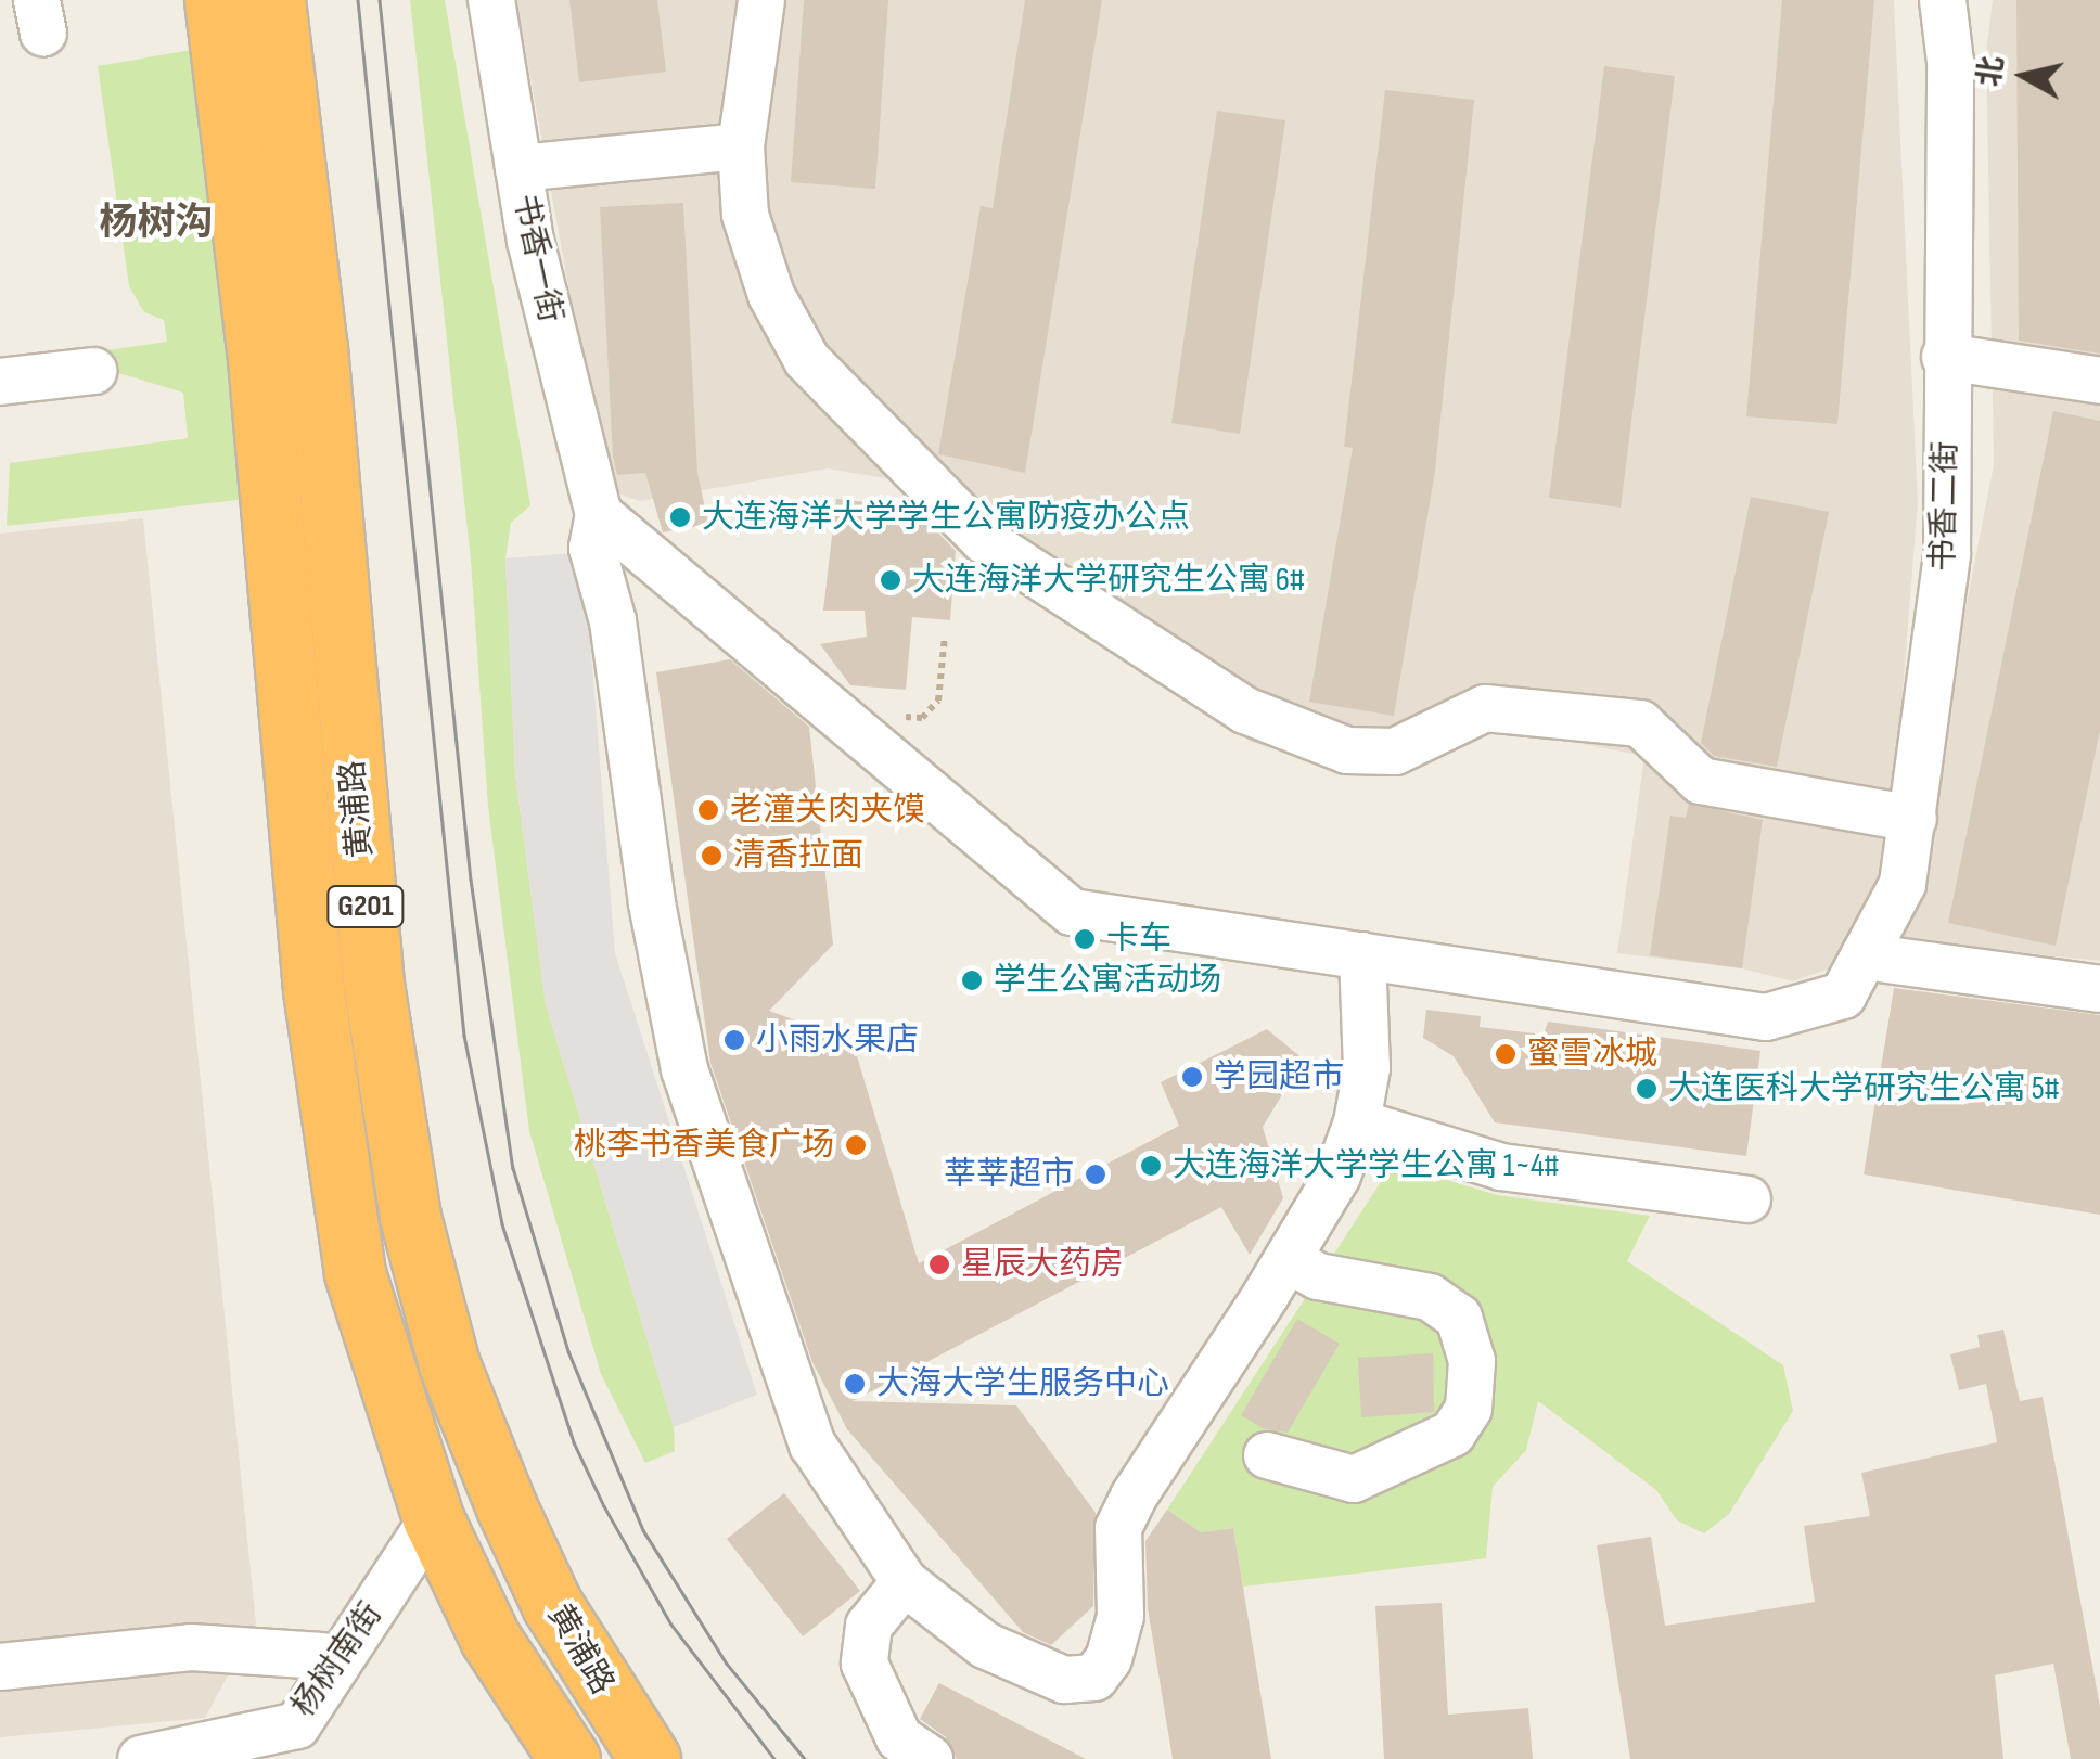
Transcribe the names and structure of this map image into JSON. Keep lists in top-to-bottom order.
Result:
{
  "streets": {
    "highway": ["黄浦路", "G201"],
    "street": ["书香一街", "书香二街", "杨树南街"]
  },
  "crossings": [
    ["黄浦路", "杨树南街"]
  ],
  "districts": ["杨树沟"],
  "places": [
    "大连海洋大学学生公寓防疫办公点",
    "大连海洋大学研究生公寓 6#",
    "老潼关肉夹馍",
    "清香拉面",
    "卡车",
    "学生公寓活动场",
    "小雨水果店",
    "蜜雪冰城",
    "学园超市",
    "大连医科大学研究生公寓 5#",
    "桃李书香美食广场",
    "大连海洋大学学生公寓 1~4#",
    "莘莘超市",
    "星辰大药房",
    "大海大学生服务中心"
  ],
  "north": "left"
}
